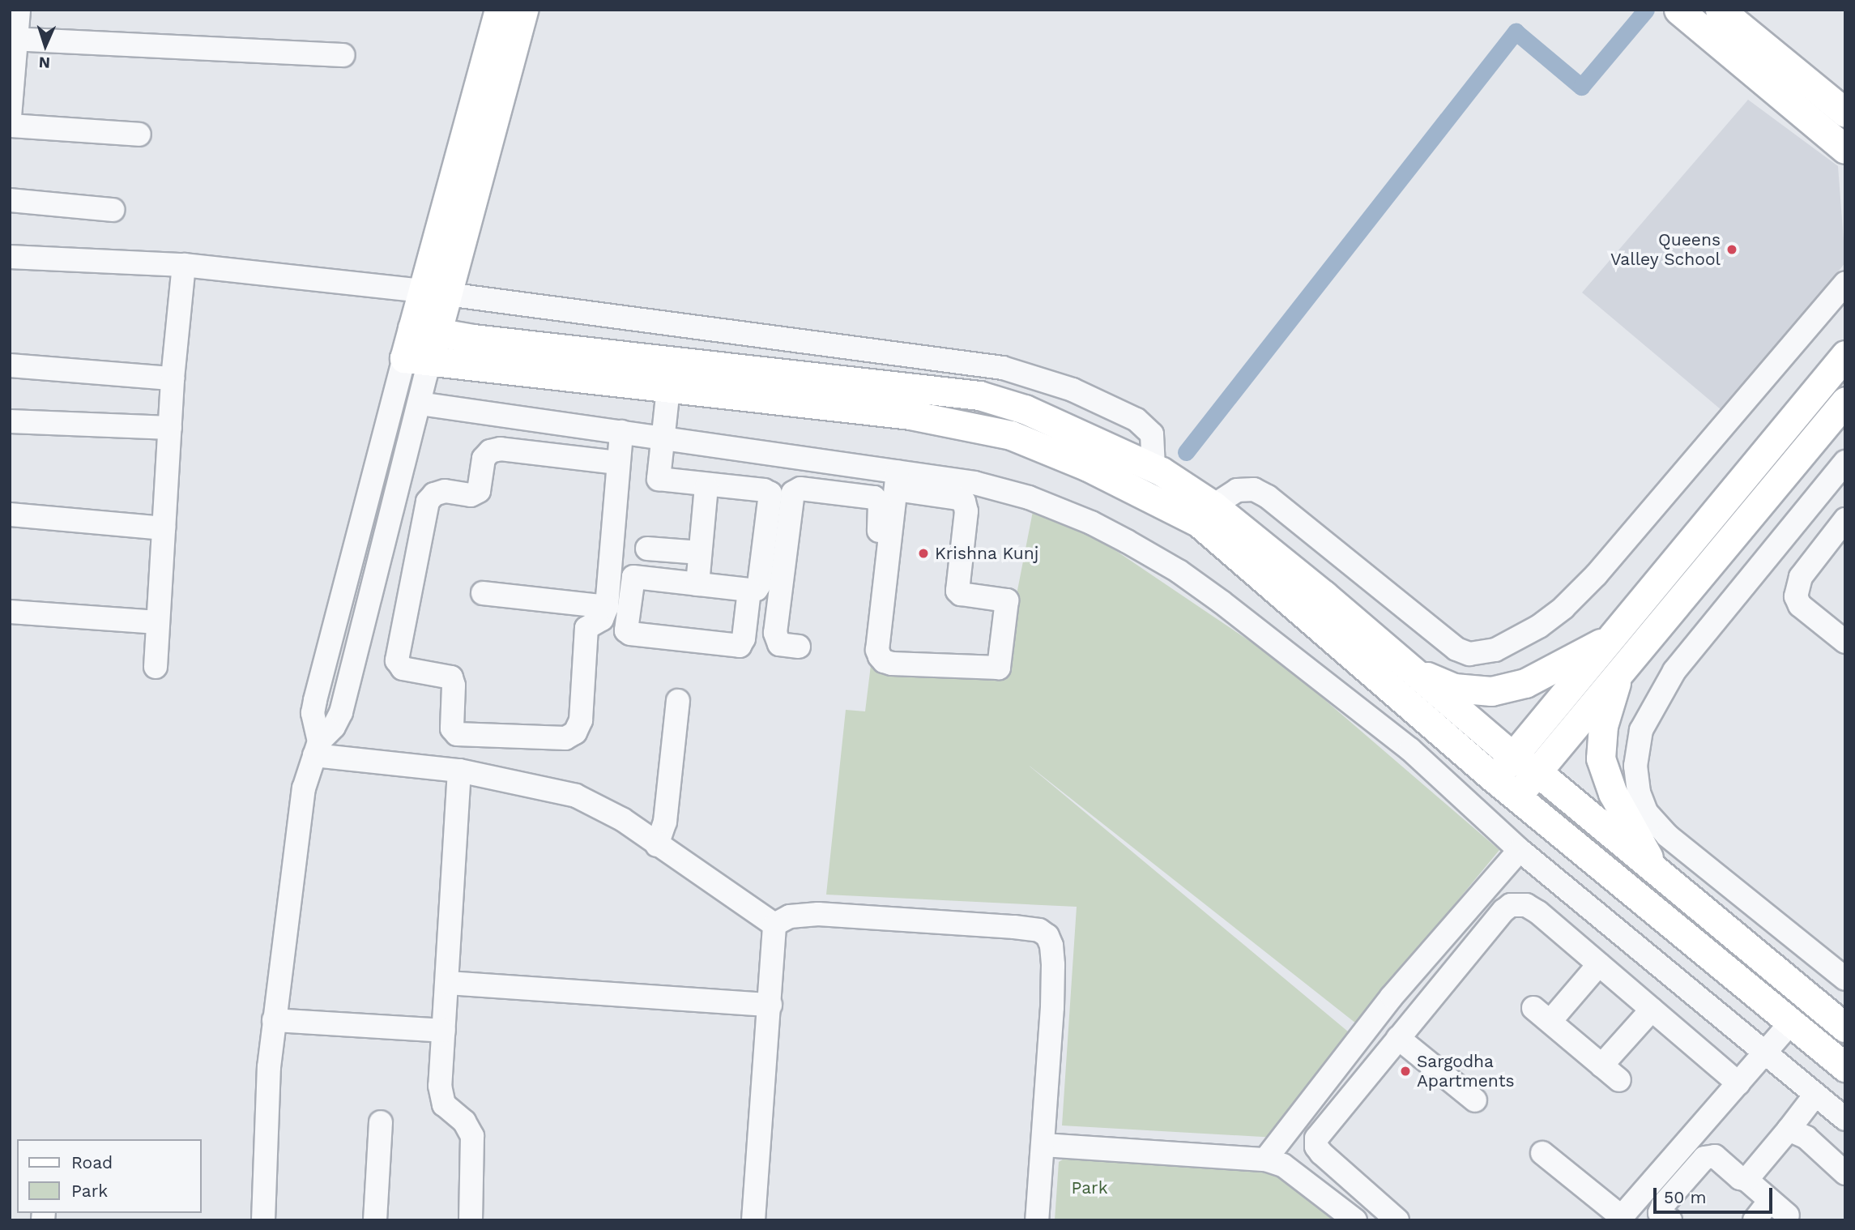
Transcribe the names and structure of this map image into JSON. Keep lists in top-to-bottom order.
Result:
{
  "parks": ["Park"],
  "places": ["Queens Valley School", "Krishna Kunj", "Sargodha Apartments"],
  "legend": ["Road", "Park"],
  "scale_bar": "50 m",
  "north": "bottom"
}
